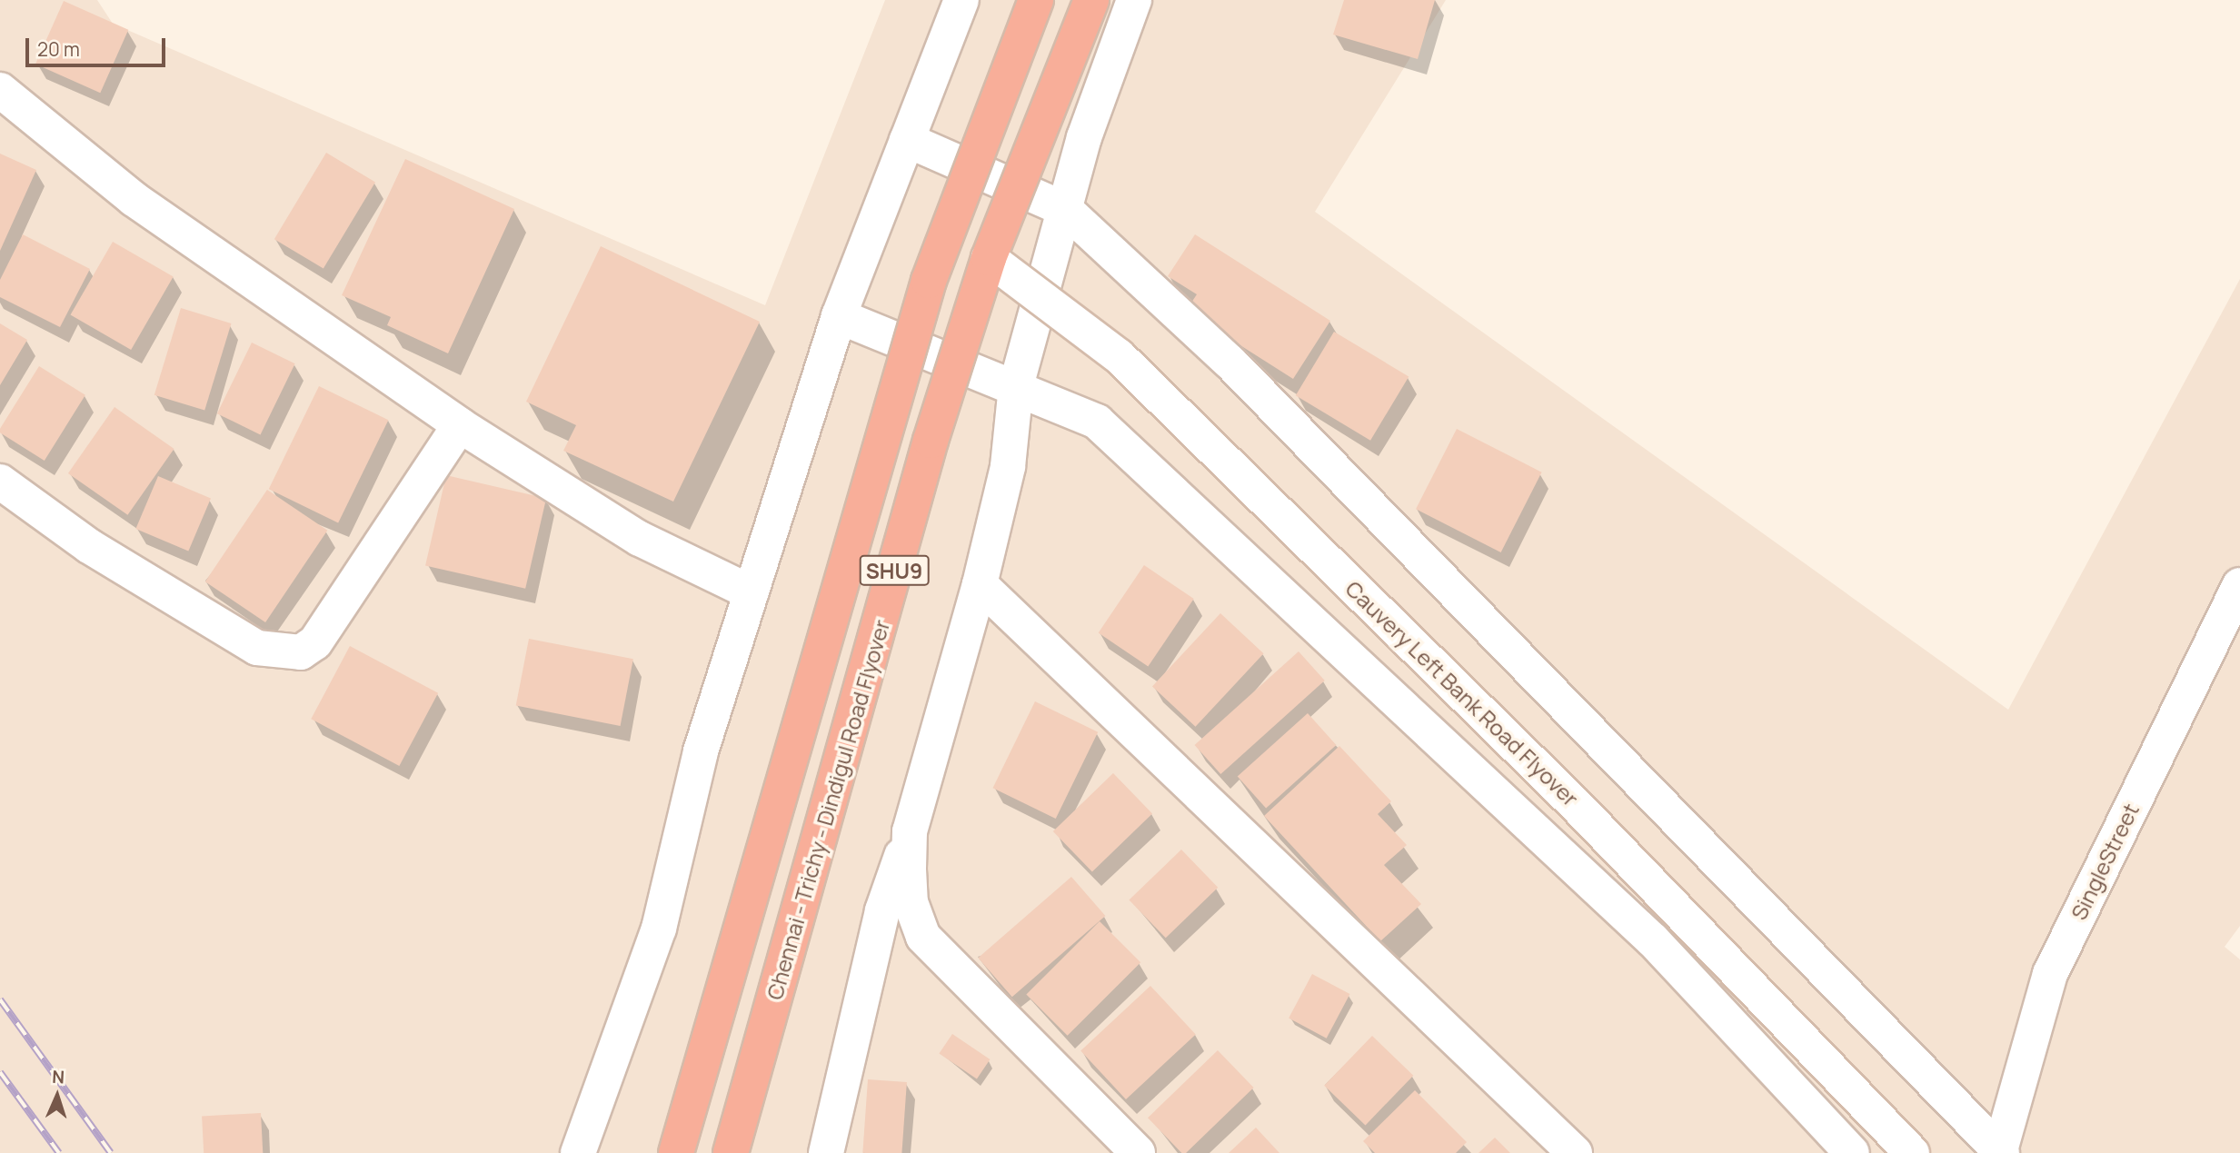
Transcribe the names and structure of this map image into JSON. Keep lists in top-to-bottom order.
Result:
{
  "streets": {
    "highway": ["SHU9", "Chennai - Trichy - Dindigul Road Flyover"],
    "street": ["Cauvery Left Bank Road Flyover", "SingleStreet"]
  },
  "crossings": [
    ["Cauvery Left Bank Road Flyover", "Chennai - Trichy - Dindigul Road Flyover"]
  ],
  "scale_bar": "20 m",
  "north": "top"
}
